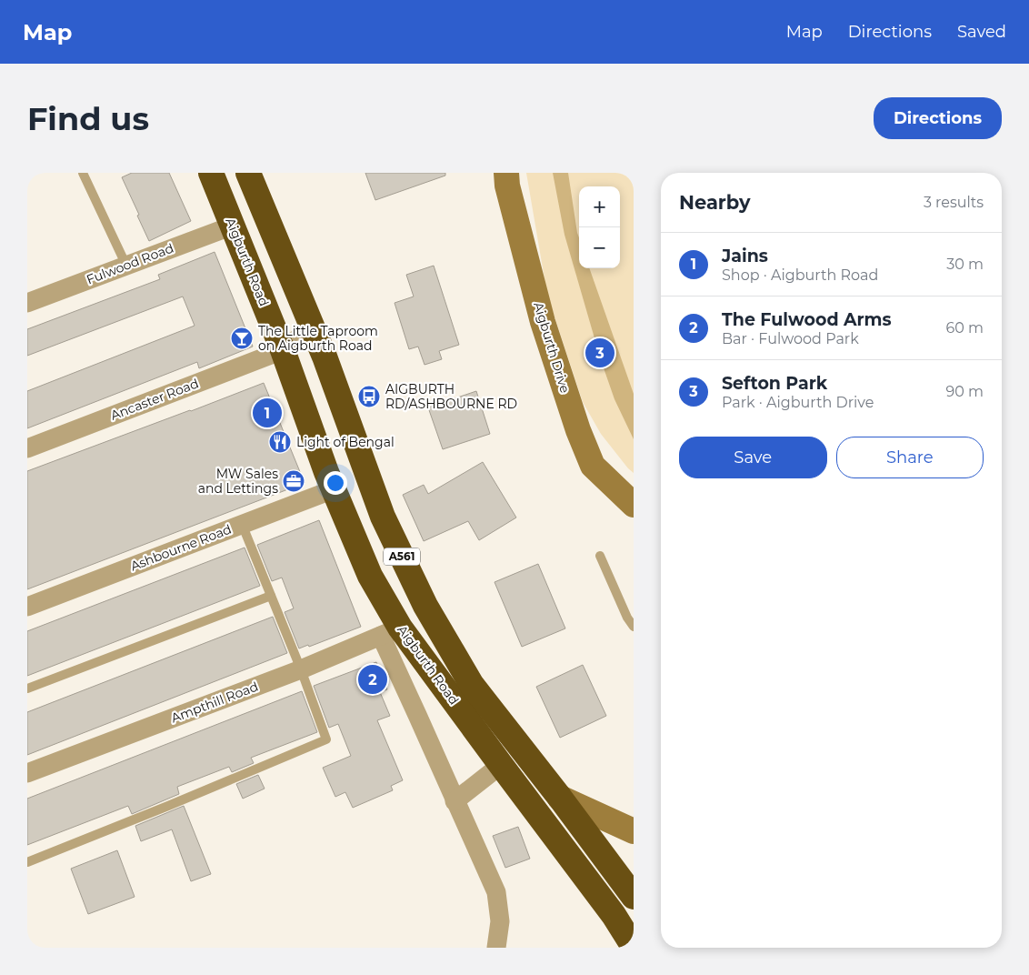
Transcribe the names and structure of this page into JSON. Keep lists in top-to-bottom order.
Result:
{
  "streets": {
    "highway": ["Aigburth Road", "A561"],
    "street": [
      "Fulwood Road",
      "Aigburth Drive",
      "Ancaster Road",
      "Ashbourne Road",
      "Ampthill Road"
    ]
  },
  "crossings": [
    ["Aigburth Road", "Fulwood Road"],
    ["Aigburth Road", "Ancaster Road"],
    ["Aigburth Road", "Ashbourne Road"],
    ["Aigburth Road", "Ampthill Road"]
  ],
  "places": {
    "bar": ["The Little Taproom on Aigburth Road"],
    "bus stop": ["AIGBURTH RD/ASHBOURNE RD"],
    "restaurant": ["Light of Bengal"],
    "office": ["MW Sales and Lettings"]
  },
  "page": {
    "header": "Map",
    "nav": ["Map", "Directions", "Saved"],
    "buttons": [
      "Directions",
      ["Save", "Share"]
    ],
    "title": "Find us",
    "heading": ["Nearby", "3 results"],
    "map_buttons": ["+", "−"],
    "list": [
      {
        "mark": "1",
        "name": "Jains",
        "note": "Shop · Aigburth Road",
        "value": "30 m"
      },
      {
        "mark": "2",
        "name": "The Fulwood Arms",
        "note": "Bar · Fulwood Park",
        "value": "60 m"
      },
      {
        "mark": "3",
        "name": "Sefton Park",
        "note": "Park · Aigburth Drive",
        "value": "90 m"
      }
    ],
    "pins": ["3", "1", "2"]
  }
}
